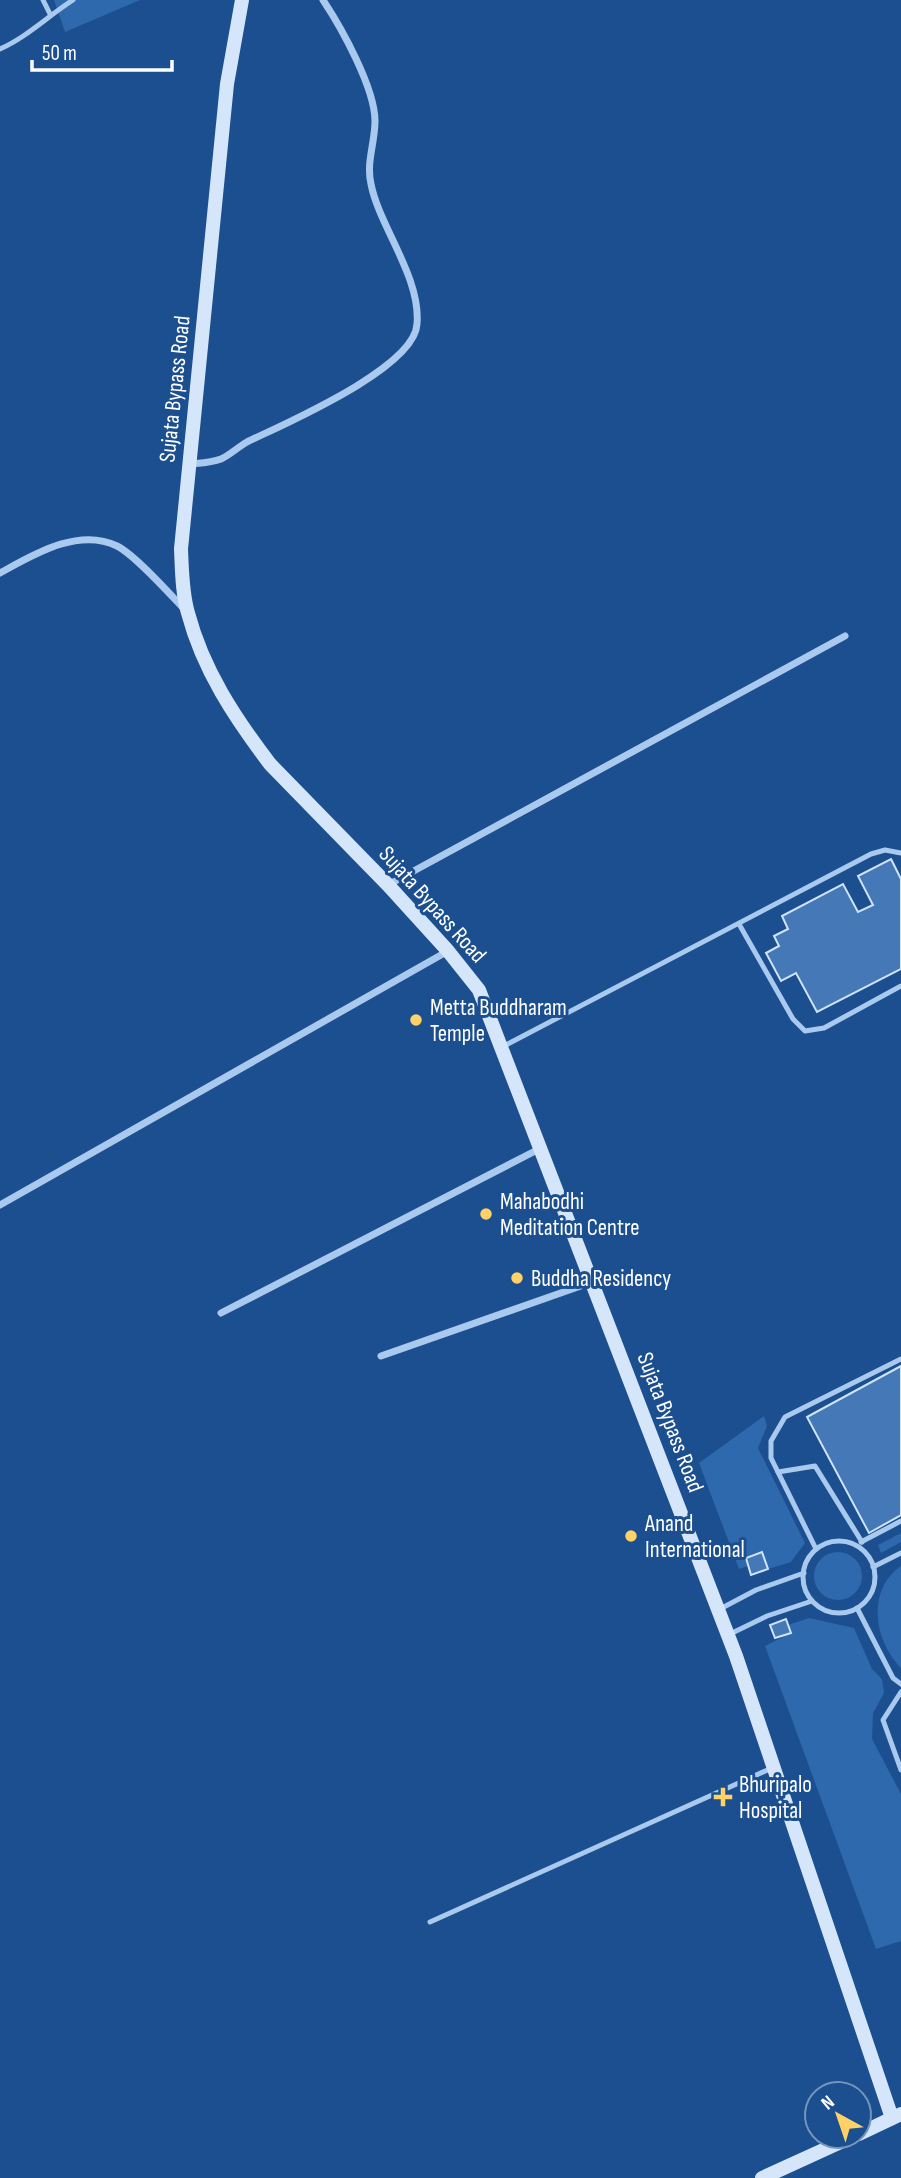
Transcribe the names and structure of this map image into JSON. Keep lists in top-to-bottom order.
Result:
{
  "streets": {
    "street": ["Sujata Bypass Road"]
  },
  "places": {
    "other": [
      "Metta Buddharam Temple",
      "Mahabodhi Meditation Centre",
      "Buddha Residency",
      "Anand International"
    ],
    "health": ["Bhuripalo Hospital"]
  },
  "scale_bar": "50 m",
  "north": "top left"
}
